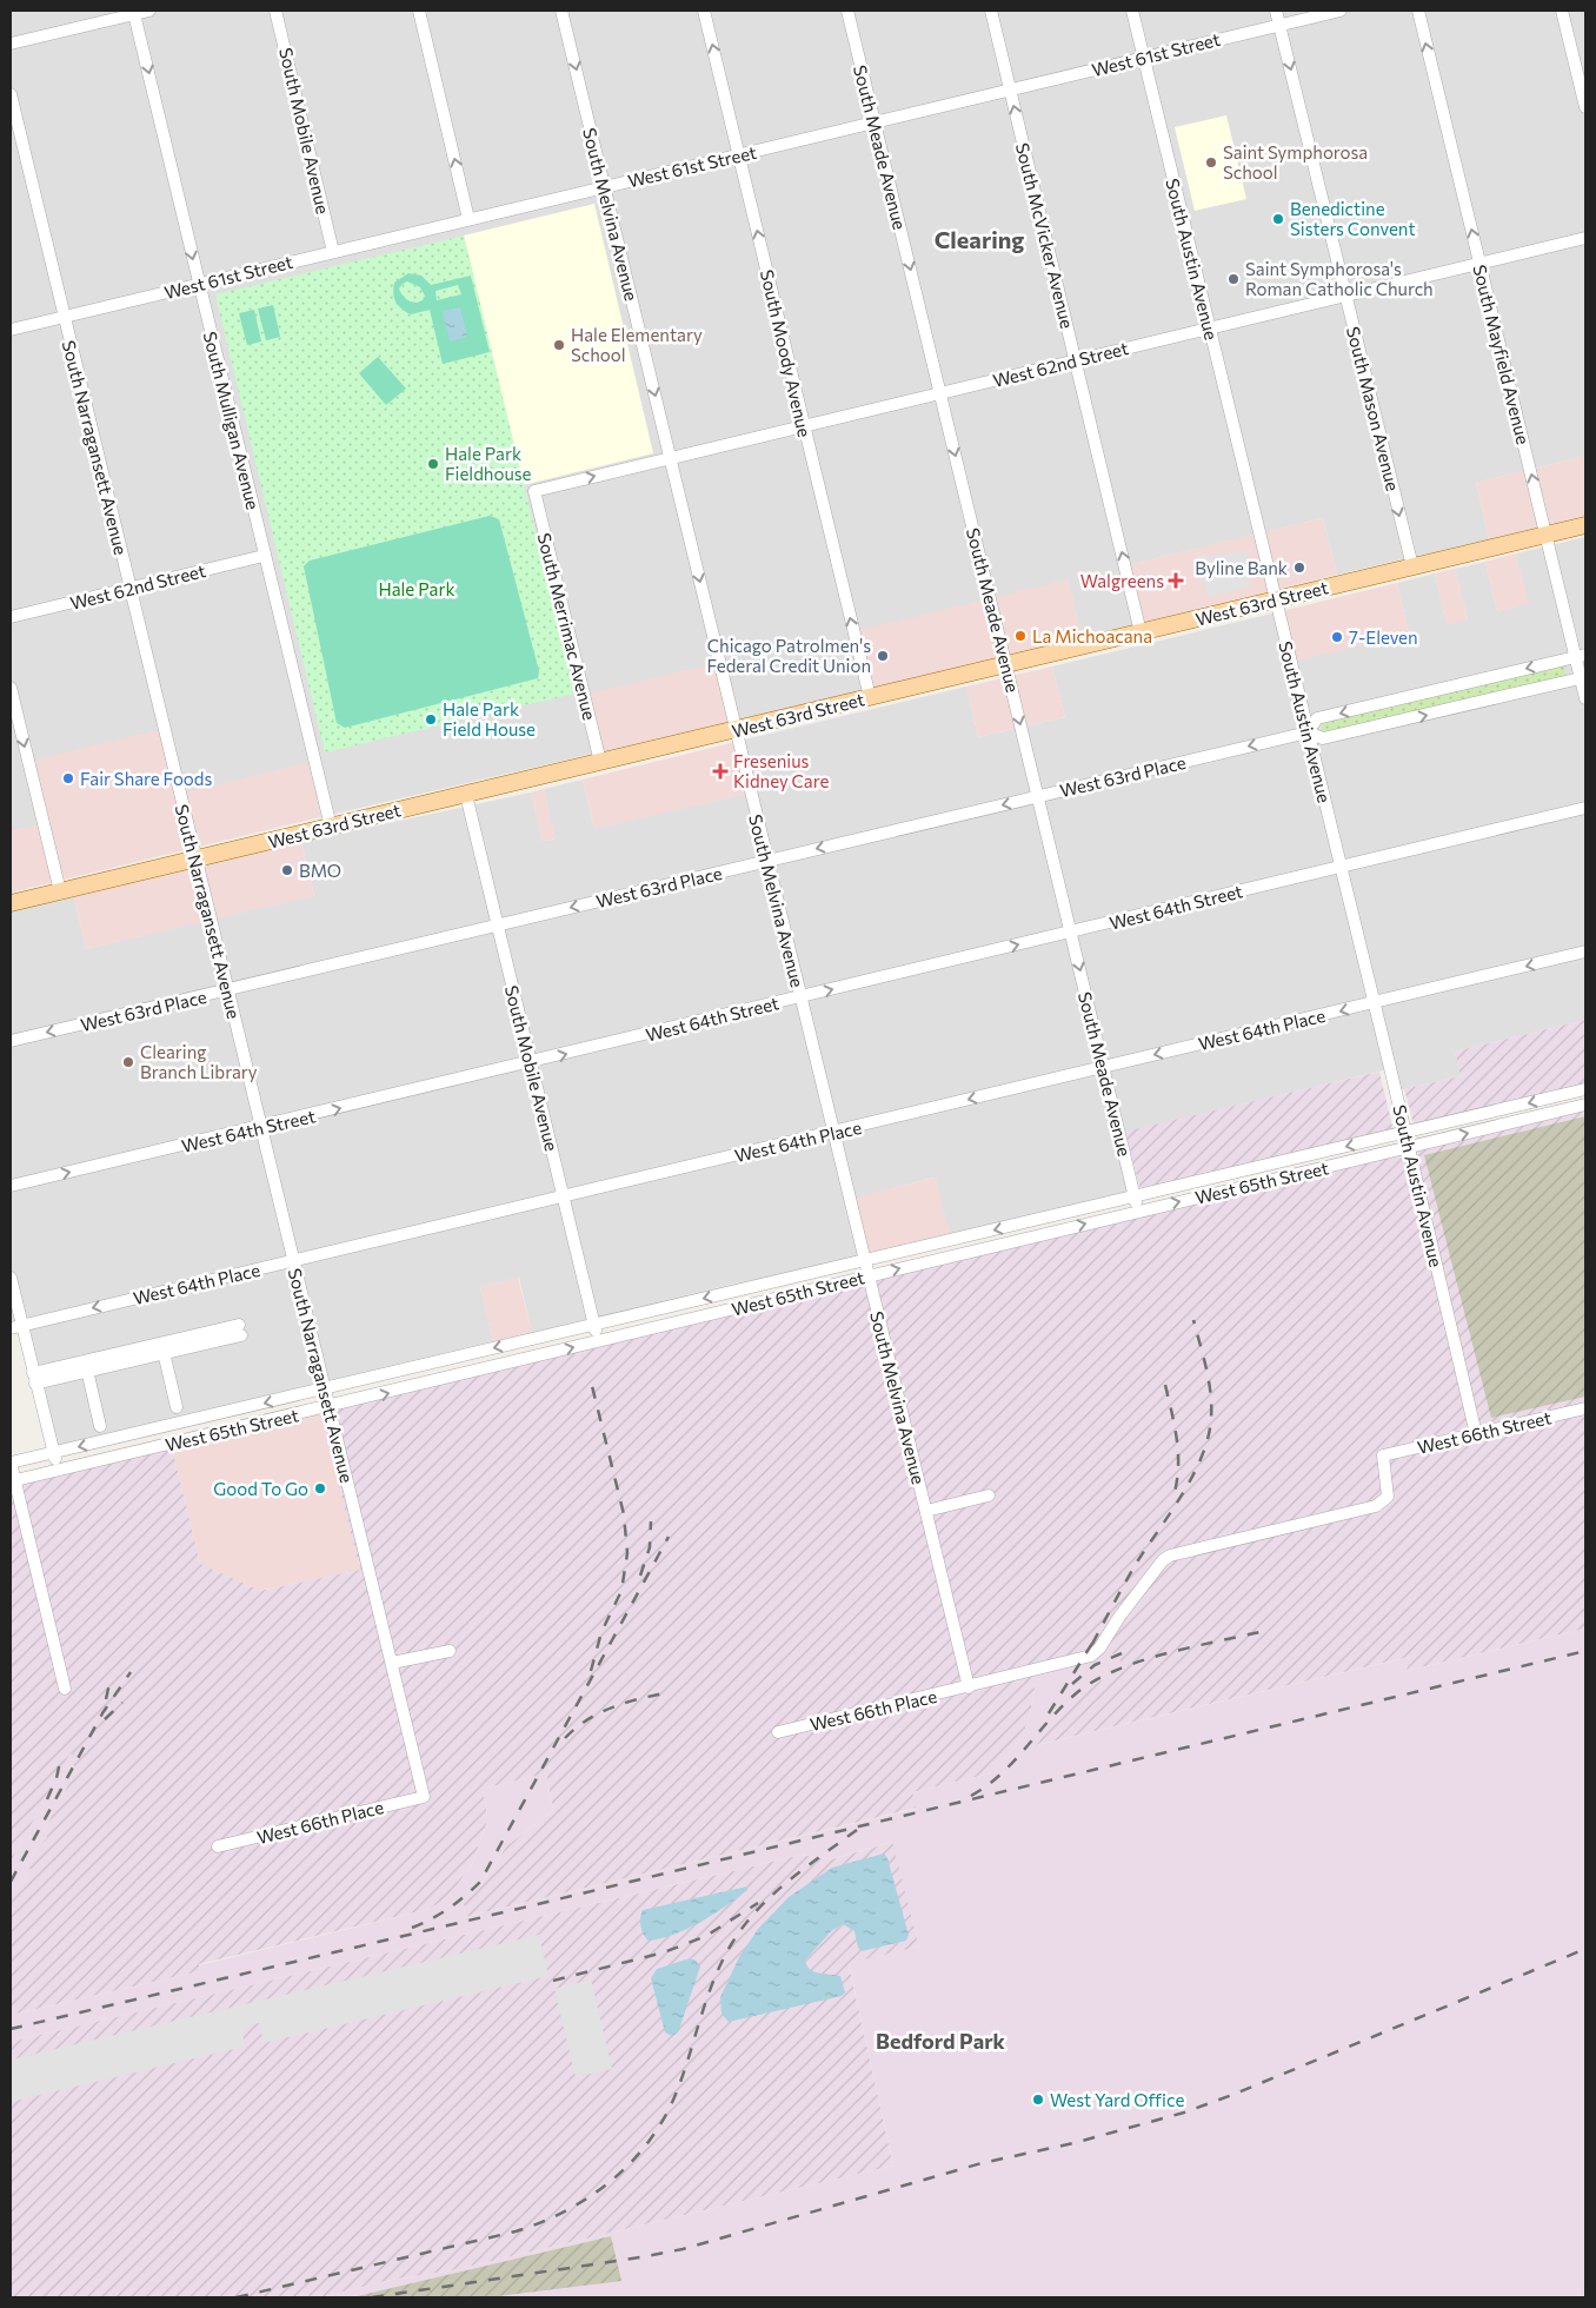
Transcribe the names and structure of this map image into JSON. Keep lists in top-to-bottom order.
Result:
{
  "streets": {
    "main road": ["West 63rd Street"],
    "street": [
      "West 61st Street",
      "South Mobile Avenue",
      "South Meade Avenue",
      "South Melvina Avenue",
      "South McVicker Avenue",
      "South Austin Avenue",
      "South Moody Avenue",
      "South Mayfield Avenue",
      "West 62nd Street",
      "South Mason Avenue",
      "South Mulligan Avenue",
      "South Narragansett Avenue",
      "South Merrimac Avenue",
      "West 63rd Place",
      "West 64th Street",
      "West 64th Place",
      "West 65th Street",
      "West 66th Street",
      "West 66th Place"
    ]
  },
  "crossings": [
    ["West 61st Street", "South Mobile Avenue"],
    ["West 61st Street", "South Meade Avenue"],
    ["West 61st Street", "South Melvina Avenue"],
    ["West 61st Street", "South McVicker Avenue"],
    ["West 61st Street", "South Austin Avenue"],
    ["West 61st Street", "South Moody Avenue"],
    ["West 61st Street", "South Mason Avenue"],
    ["West 61st Street", "South Mulligan Avenue"],
    ["West 61st Street", "South Narragansett Avenue"],
    ["South Mobile Avenue", "West 63rd Street"],
    ["South Mobile Avenue", "West 63rd Place"],
    ["South Mobile Avenue", "West 64th Street"],
    ["South Mobile Avenue", "West 64th Place"],
    ["South Mobile Avenue", "West 65th Street"],
    ["South Meade Avenue", "West 62nd Street"],
    ["South Meade Avenue", "West 63rd Street"],
    ["South Meade Avenue", "West 63rd Place"],
    ["South Meade Avenue", "West 64th Street"],
    ["South Meade Avenue", "West 64th Place"],
    ["South Meade Avenue", "West 65th Street"],
    ["South Melvina Avenue", "West 62nd Street"],
    ["South Melvina Avenue", "West 63rd Street"],
    ["South Melvina Avenue", "West 63rd Place"],
    ["South Melvina Avenue", "West 64th Street"],
    ["South Melvina Avenue", "West 64th Place"],
    ["South Melvina Avenue", "West 65th Street"],
    ["South Melvina Avenue", "West 66th Place"],
    ["South McVicker Avenue", "West 62nd Street"],
    ["South McVicker Avenue", "West 63rd Street"],
    ["South Austin Avenue", "West 62nd Street"],
    ["South Austin Avenue", "West 63rd Street"],
    ["South Austin Avenue", "West 63rd Place"],
    ["South Austin Avenue", "West 64th Street"],
    ["South Austin Avenue", "West 64th Place"],
    ["South Austin Avenue", "West 65th Street"],
    ["South Austin Avenue", "West 66th Street"],
    ["South Moody Avenue", "West 62nd Street"],
    ["South Moody Avenue", "West 63rd Street"],
    ["South Mayfield Avenue", "West 62nd Street"],
    ["South Mayfield Avenue", "West 63rd Street"],
    ["South Mayfield Avenue", "West 63rd Place"],
    ["West 62nd Street", "South Mason Avenue"],
    ["West 62nd Street", "South Mulligan Avenue"],
    ["West 62nd Street", "South Narragansett Avenue"],
    ["West 62nd Street", "South Merrimac Avenue"],
    ["South Mason Avenue", "West 63rd Street"],
    ["South Mulligan Avenue", "West 63rd Street"],
    ["South Narragansett Avenue", "West 63rd Street"],
    ["South Narragansett Avenue", "West 63rd Place"],
    ["South Narragansett Avenue", "West 64th Street"],
    ["South Narragansett Avenue", "West 64th Place"],
    ["South Narragansett Avenue", "West 65th Street"],
    ["South Narragansett Avenue", "West 66th Place"],
    ["West 63rd Street", "South Merrimac Avenue"],
    ["West 66th Street", "West 66th Place"]
  ],
  "one_way": [
    "South Meade Avenue",
    "South Melvina Avenue",
    "South McVicker Avenue",
    "South Moody Avenue",
    "South Mayfield Avenue",
    "South Mason Avenue",
    "West 64th Street",
    "West 64th Place"
  ],
  "districts": ["Clearing", "Bedford Park"],
  "parks": ["Hale Park"],
  "places": {
    "other": [
      "Saint Symphorosa School",
      "Benedictine Sisters Convent",
      "Saint Symphorosa's Roman Catholic Church",
      "Hale Elementary School",
      "Hale Park Fieldhouse",
      "Byline Bank",
      "La Michoacana",
      "7-Eleven",
      "Chicago Patrolmen's Federal Credit Union",
      "Hale Park Field House",
      "Fair Share Foods",
      "BMO",
      "Clearing Branch Library",
      "Good To Go",
      "West Yard Office"
    ],
    "health": ["Walgreens", "Fresenius Kidney Care"]
  }
}
